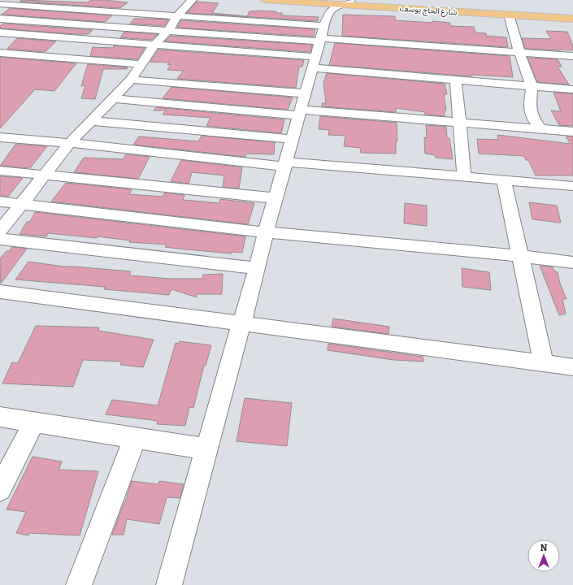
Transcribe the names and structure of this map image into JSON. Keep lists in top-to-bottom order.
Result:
{
  "streets": {
    "main road": ["شارع الحاج يوسف"]
  },
  "north": "top"
}
